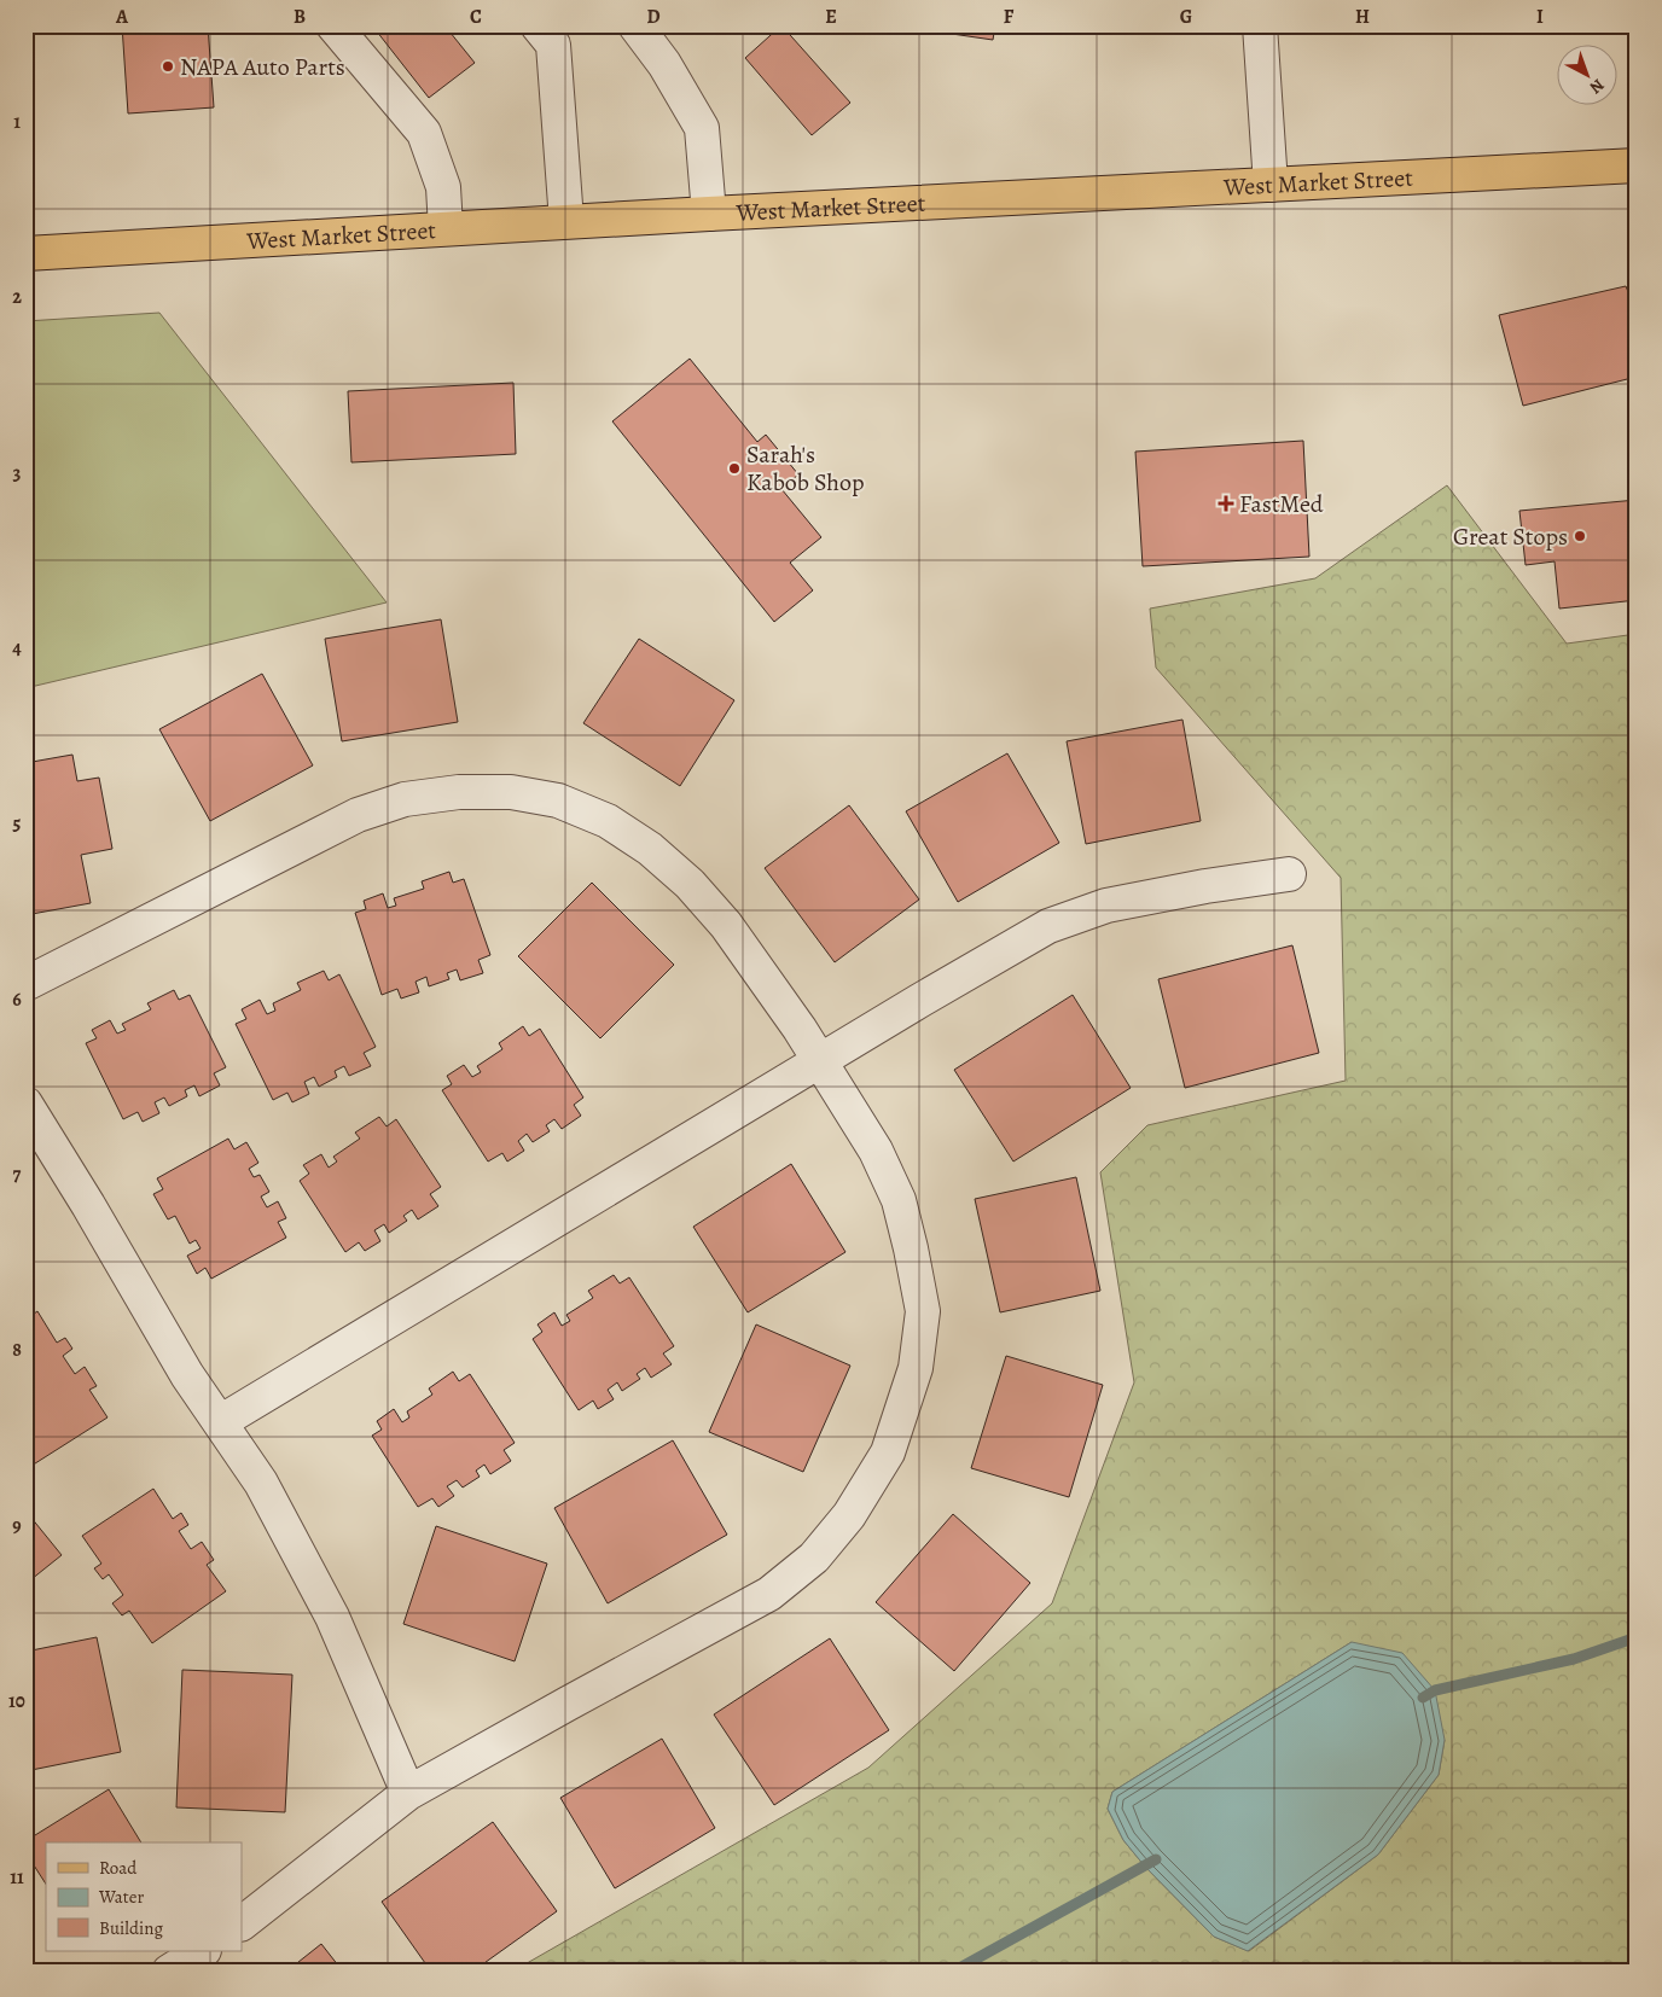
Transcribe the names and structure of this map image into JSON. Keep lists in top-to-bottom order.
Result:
{
  "streets": {
    "main road": ["West Market Street"]
  },
  "places": {
    "other": ["NAPA Auto Parts", "Sarah's Kabob Shop", "Great Stops"],
    "health": ["FastMed"]
  },
  "legend": ["Road", "Water", "Building"],
  "north": "bottom right",
  "grid": {
    "columns": [
      "A",
      "B",
      "C",
      "D",
      "E",
      "F",
      "G",
      "H",
      "I"
    ],
    "rows": [
      "1",
      "2",
      "3",
      "4",
      "5",
      "6",
      "7",
      "8",
      "9",
      "10",
      "11"
    ]
  }
}
